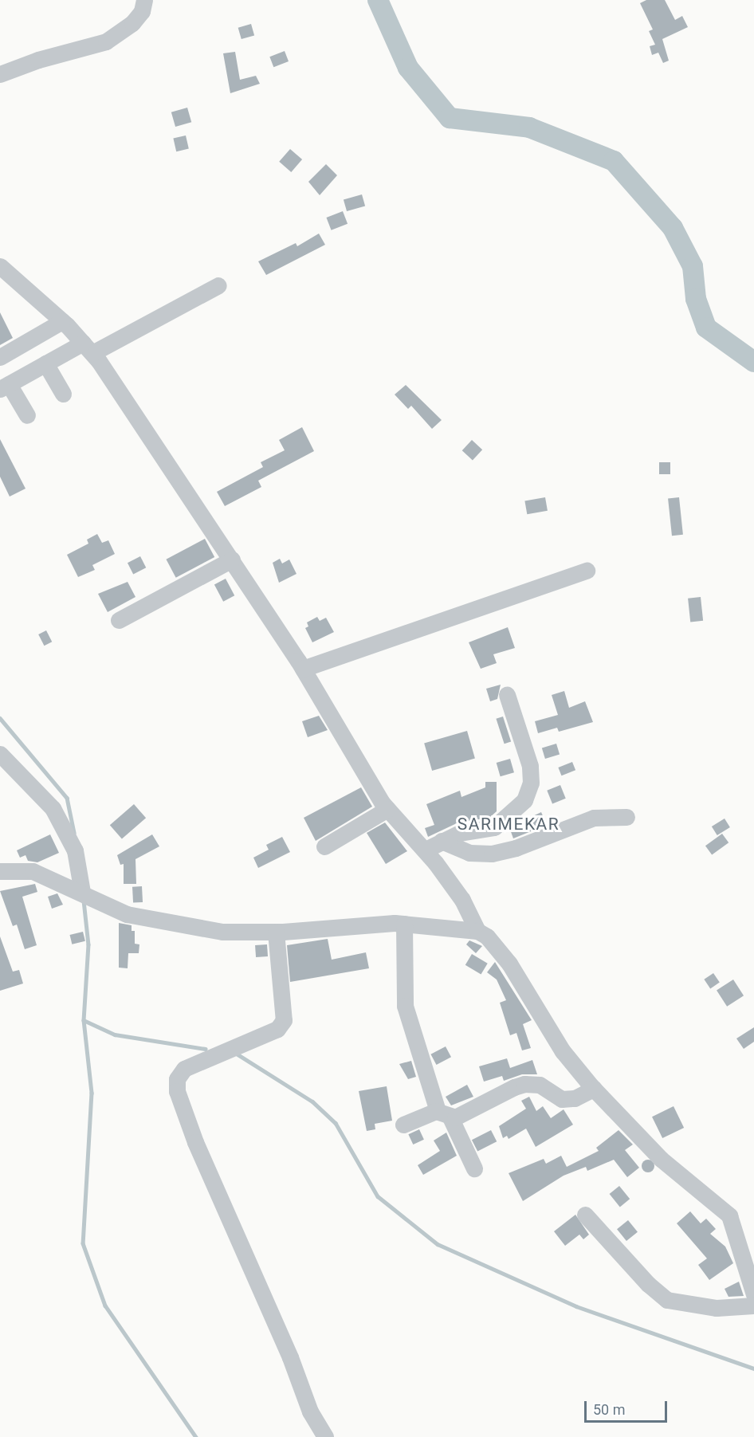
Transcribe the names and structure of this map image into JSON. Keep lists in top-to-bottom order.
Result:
{
  "districts": ["SARIMEKAR"],
  "scale_bar": "50 m"
}
